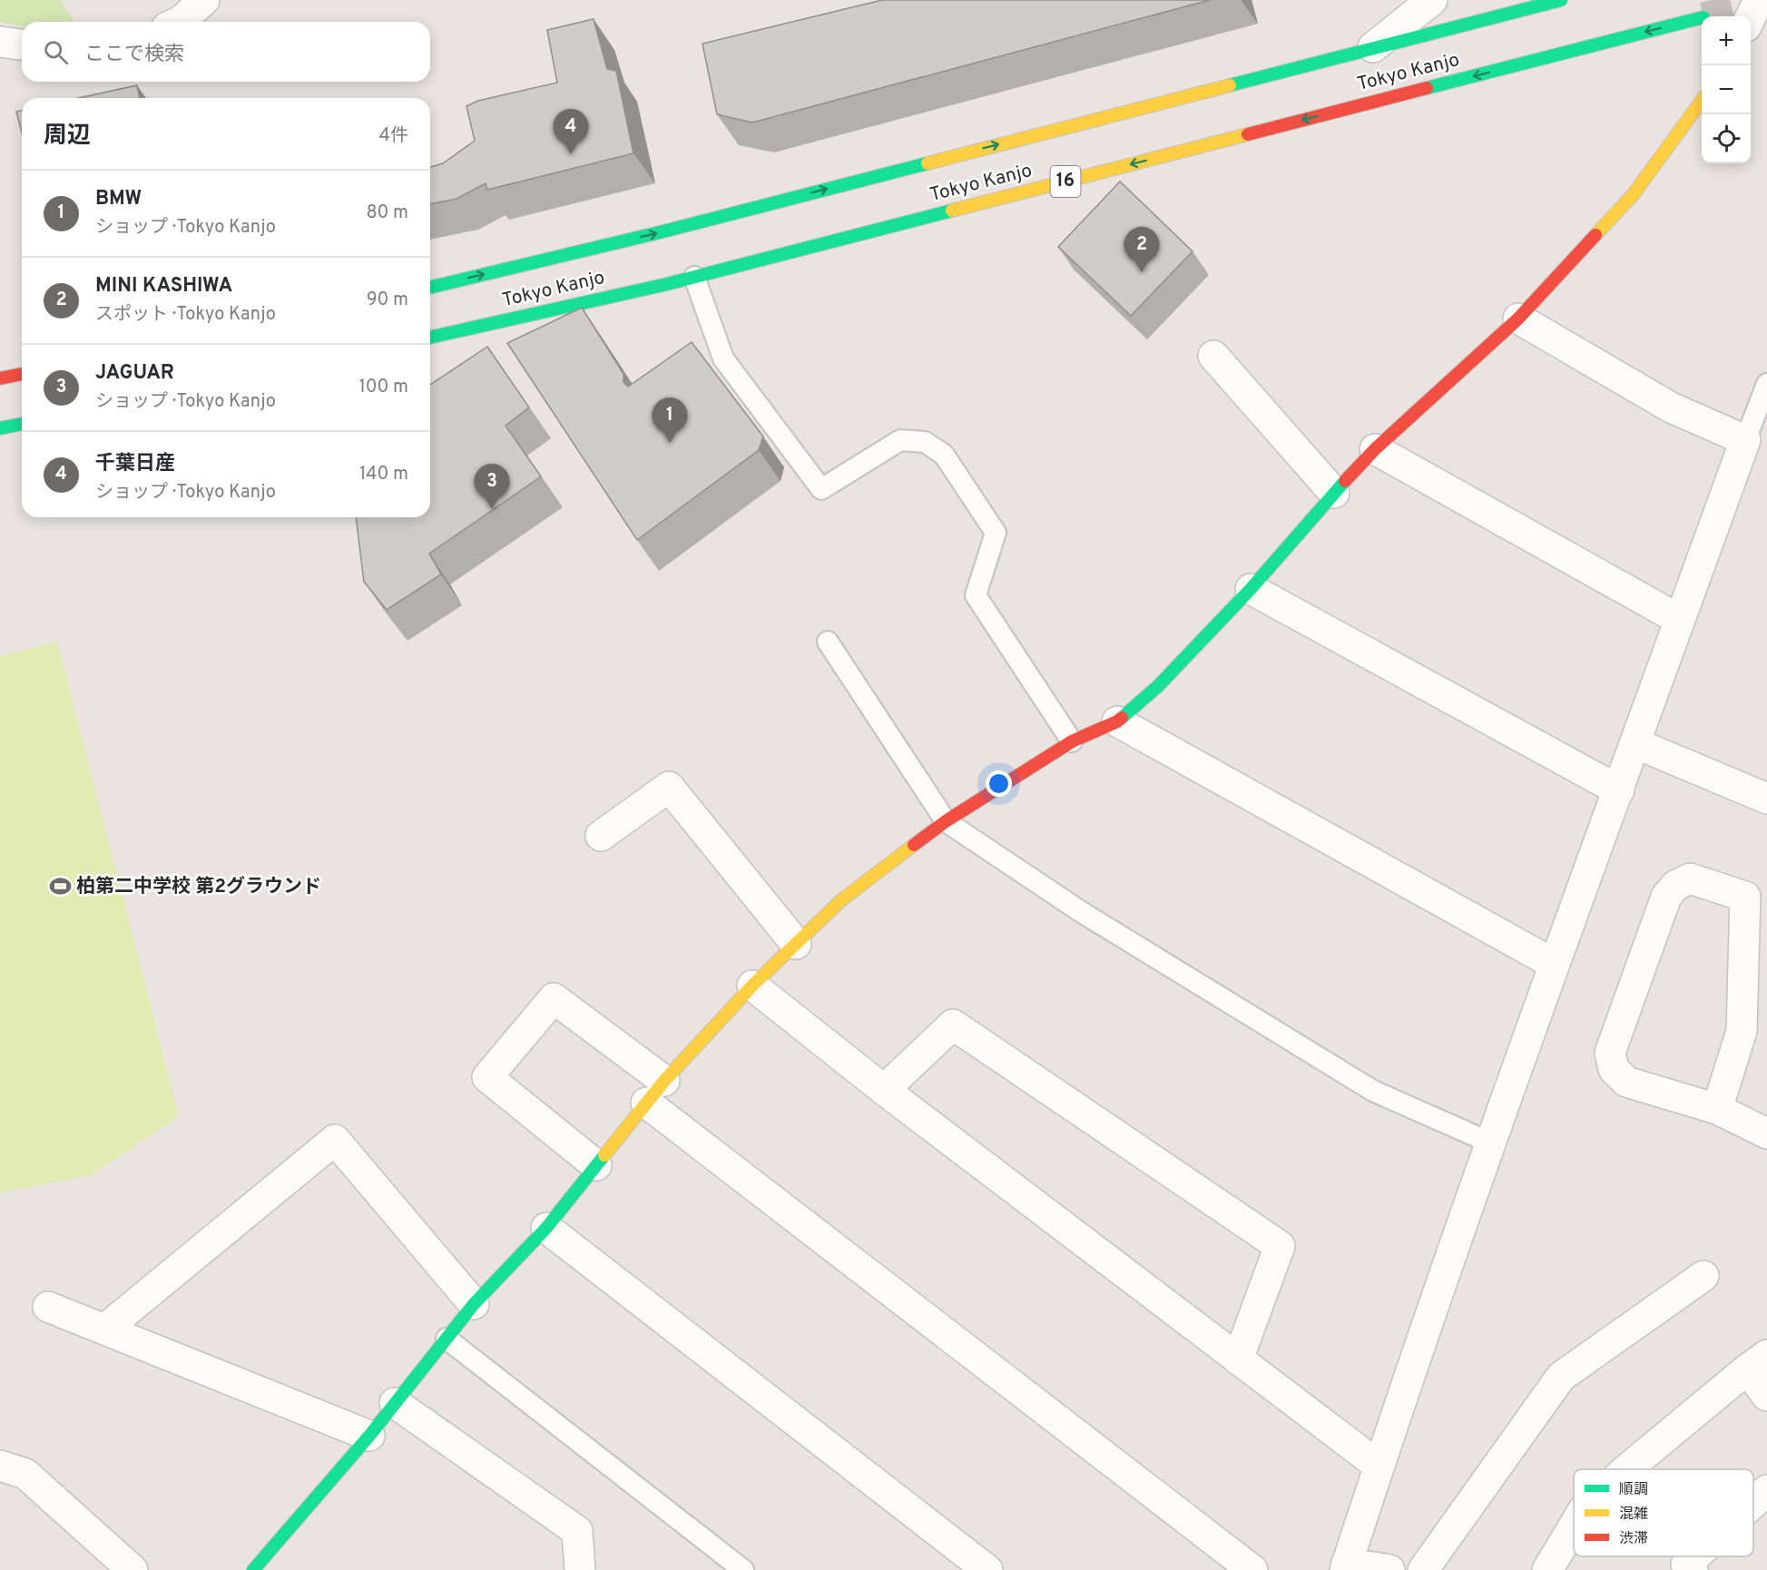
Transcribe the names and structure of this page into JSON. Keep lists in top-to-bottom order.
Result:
{
  "streets": {
    "main road": ["Tokyo Kanjo", "16"]
  },
  "places": {
    "sports": ["柏第二中学校 第2グラウンド"]
  },
  "legend": ["順調", "混雑", "渋滞"],
  "page": {
    "map_buttons": ["+", "−"],
    "search": "ここで検索",
    "heading": ["周辺", "4件"],
    "pins": [
      "4",
      "2",
      "1",
      "3"
    ],
    "list": [
      {
        "mark": "1",
        "name": "BMW",
        "note": "ショップ · Tokyo Kanjo",
        "value": "80 m"
      },
      {
        "mark": "2",
        "name": "MINI KASHIWA",
        "note": "スポット · Tokyo Kanjo",
        "value": "90 m"
      },
      {
        "mark": "3",
        "name": "JAGUAR",
        "note": "ショップ · Tokyo Kanjo",
        "value": "100 m"
      },
      {
        "mark": "4",
        "name": "千葉日産",
        "note": "ショップ · Tokyo Kanjo",
        "value": "140 m"
      }
    ]
  }
}
